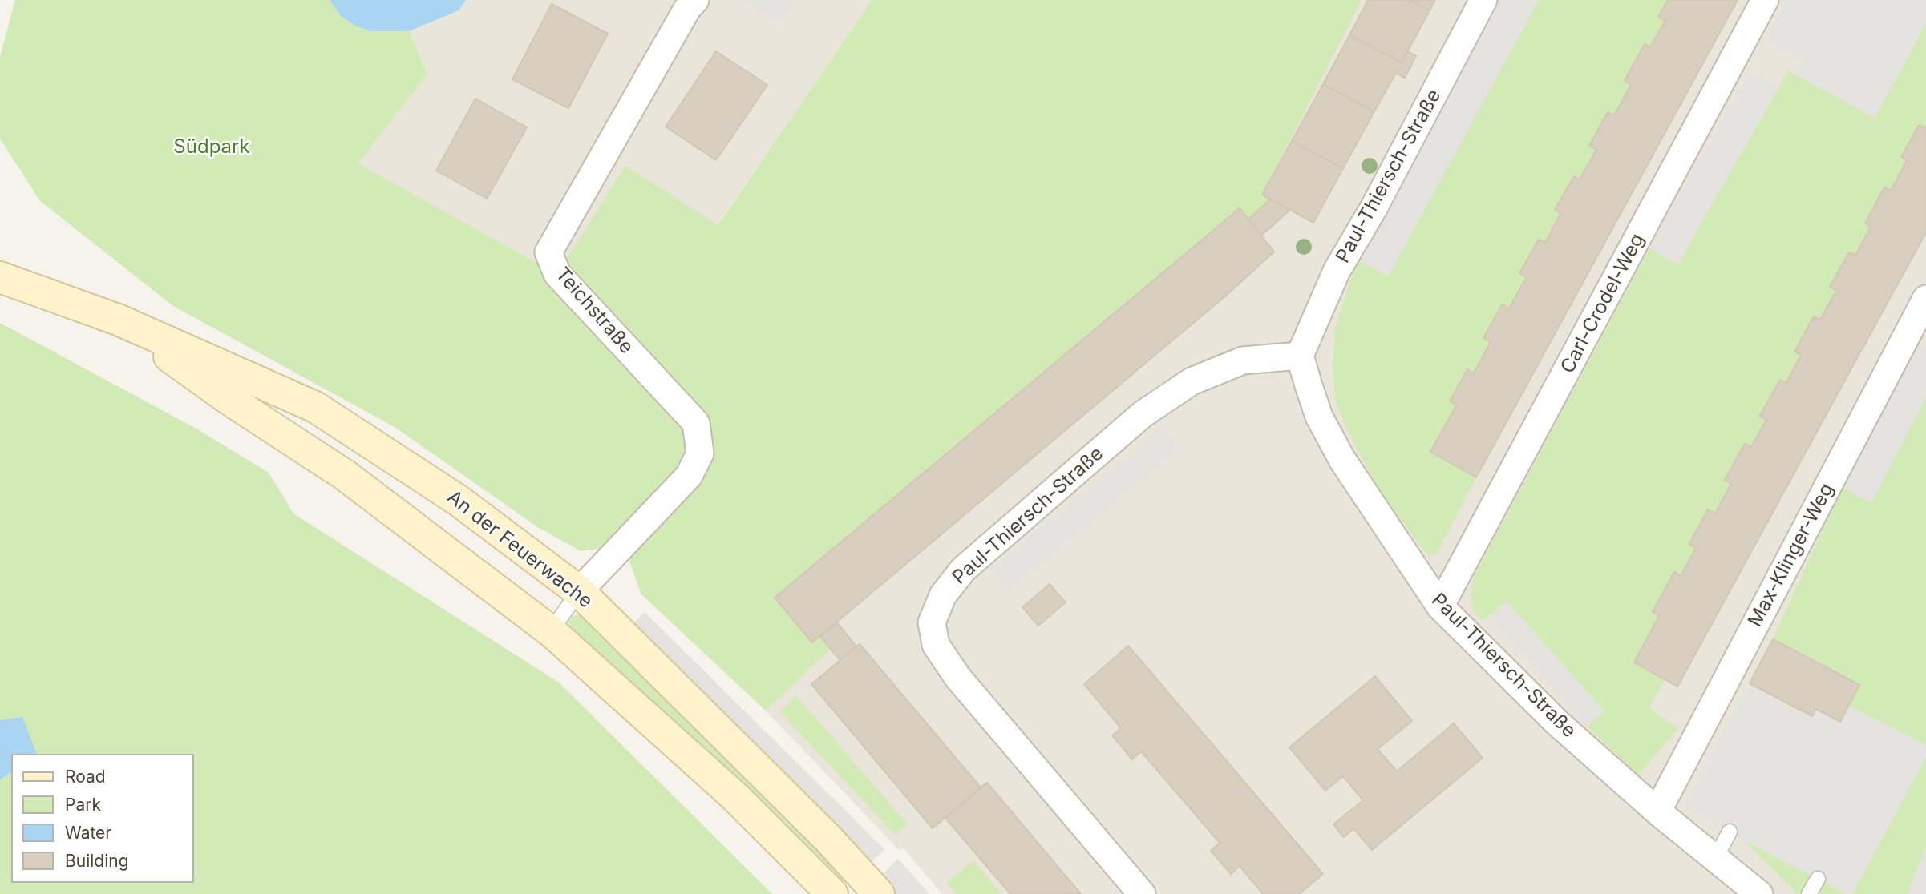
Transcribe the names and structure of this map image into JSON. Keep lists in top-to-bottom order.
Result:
{
  "streets": {
    "street": [
      "Paul-Thiersch-Straße",
      "Carl-Crodel-Weg",
      "Teichstraße",
      "An der Feuerwache",
      "Max-Klinger-Weg"
    ]
  },
  "crossings": [
    ["Paul-Thiersch-Straße", "Carl-Crodel-Weg"],
    ["Paul-Thiersch-Straße", "Max-Klinger-Weg"],
    ["Teichstraße", "An der Feuerwache"]
  ],
  "parks": ["Südpark"],
  "legend": [
    "Road",
    "Park",
    "Water",
    "Building"
  ]
}
